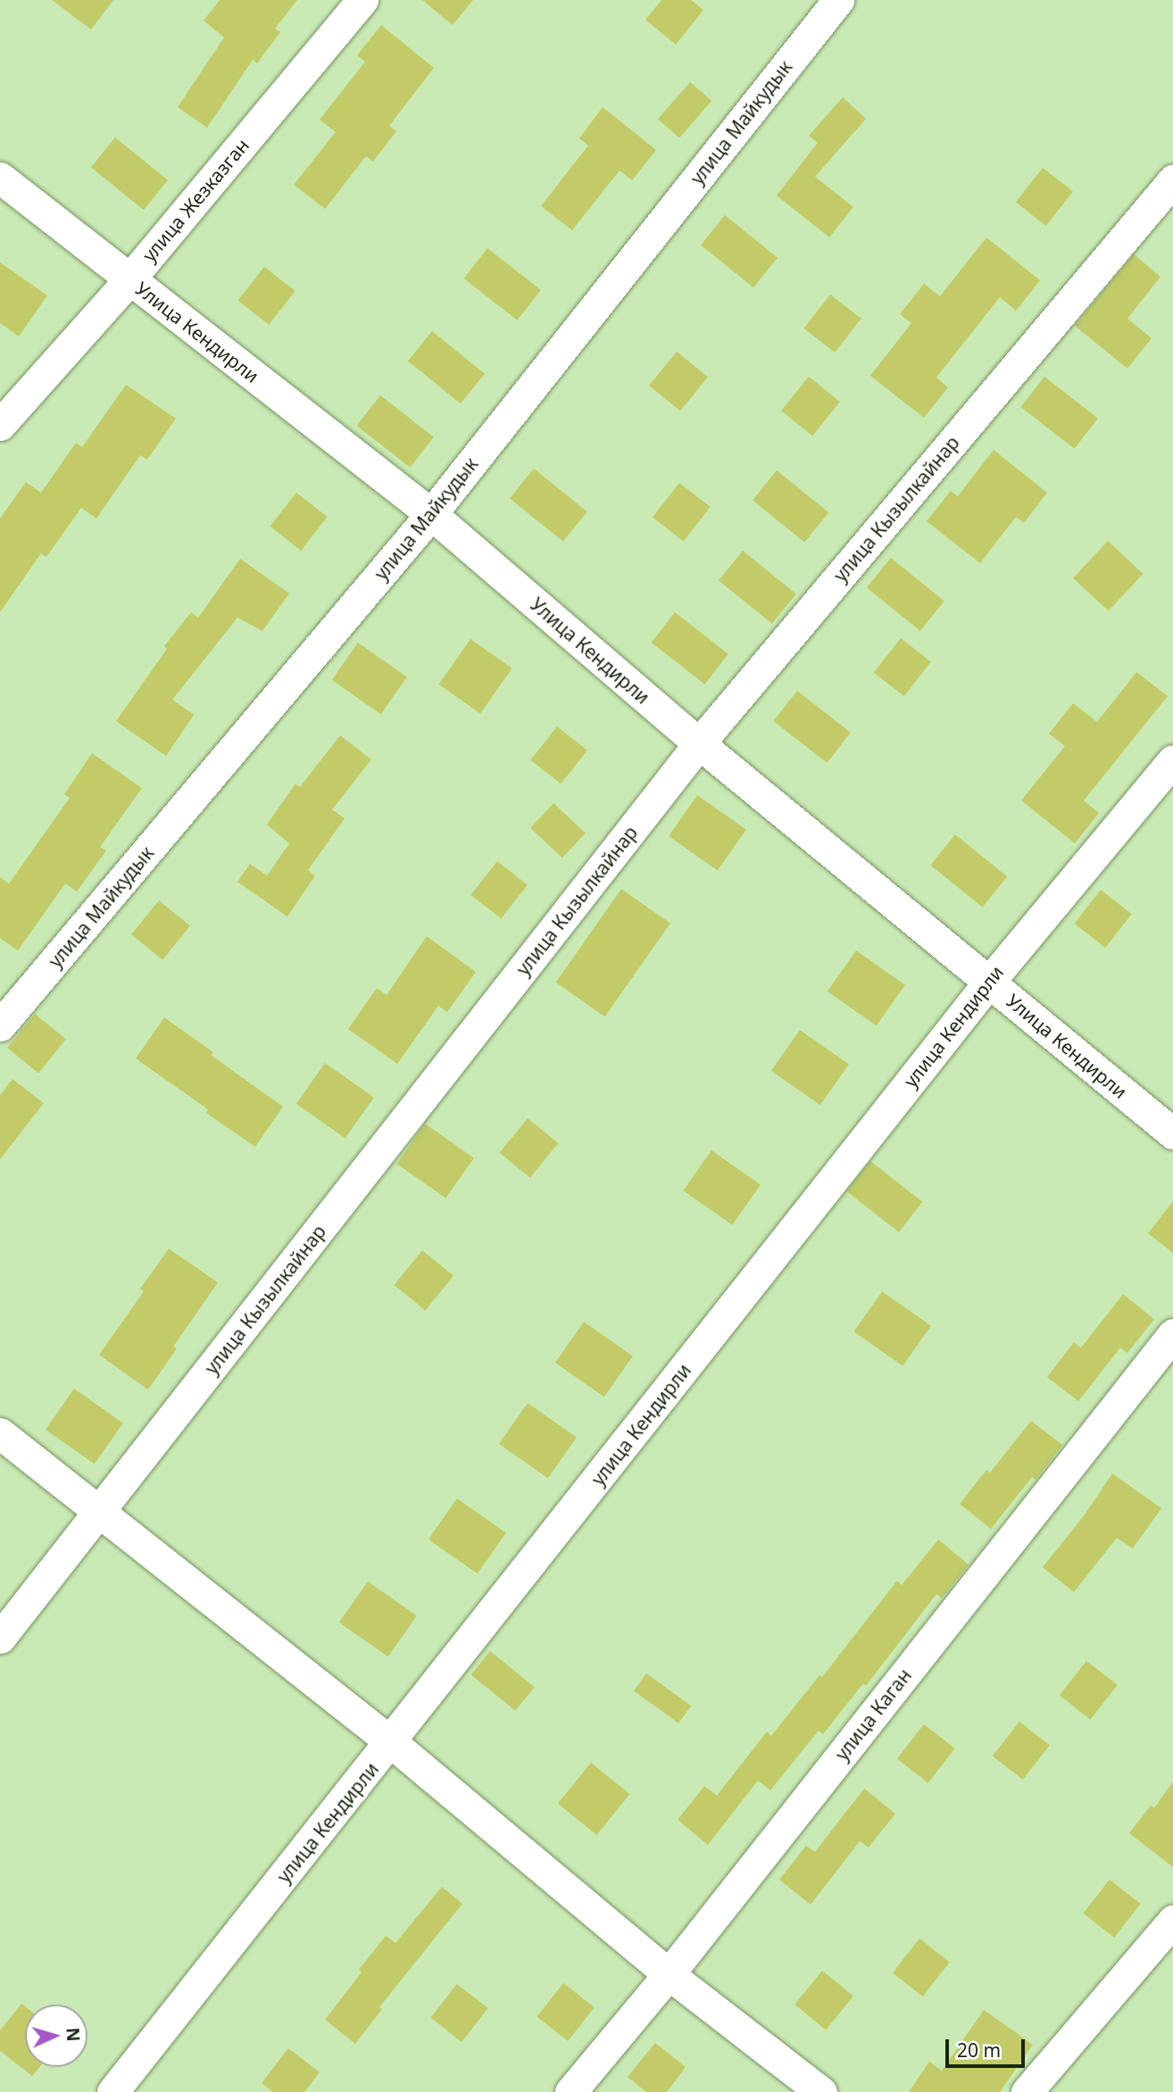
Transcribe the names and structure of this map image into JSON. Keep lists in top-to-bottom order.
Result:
{
  "streets": {
    "street": [
      "улица Майкудык",
      "улица Жезказган",
      "Улица Кендирли",
      "улица Кызылкайнар",
      "улица Кендирли",
      "улица Каган"
    ]
  },
  "crossings": [
    ["улица Майкудык", "Улица Кендирли"],
    ["улица Жезказган", "Улица Кендирли"],
    ["Улица Кендирли", "улица Кызылкайнар"],
    ["Улица Кендирли", "улица Кендирли"]
  ],
  "scale_bar": "20 m",
  "north": "right"
}
